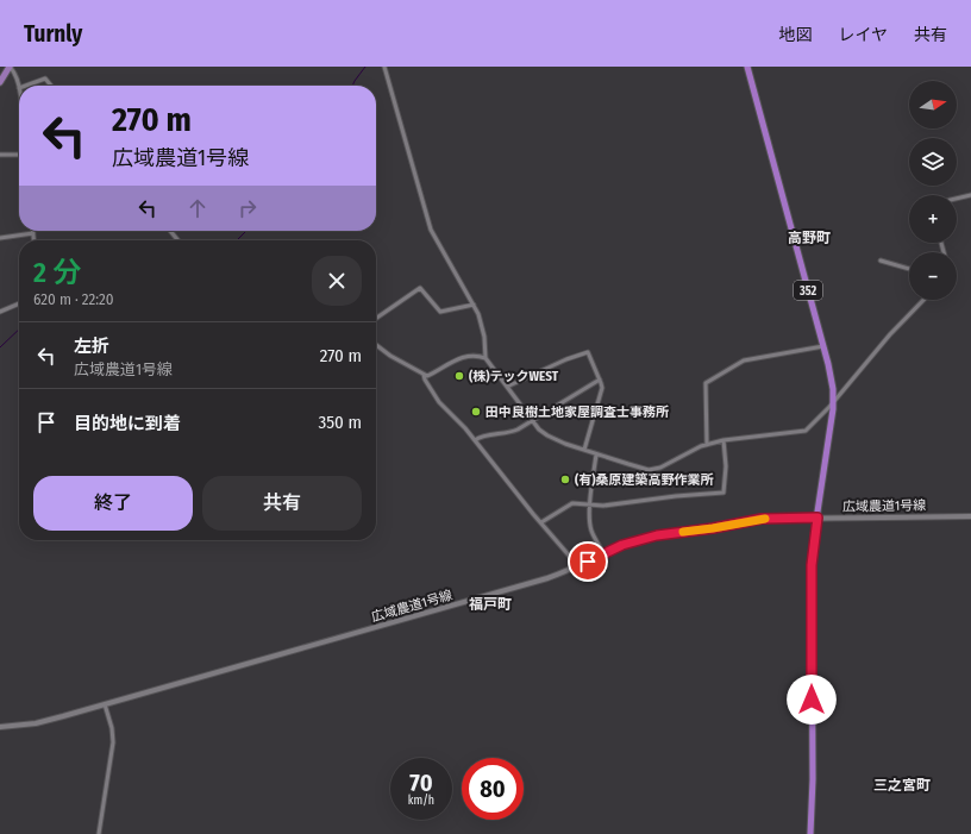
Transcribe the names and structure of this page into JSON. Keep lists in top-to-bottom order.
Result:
{
  "streets": {
    "highway": ["352"],
    "street": ["広域農道1号線"]
  },
  "crossings": [
    ["352", "広域農道1号線"]
  ],
  "districts": ["高野町", "福戸町", "三之宮町"],
  "places": ["(株)テックWEST", "田中良樹土地家屋調査士事務所", "(有)桑原建築高野作業所"],
  "north": "right",
  "page": {
    "header": "Turnly",
    "nav": ["地図", "レイヤ", "共有"],
    "map_buttons": ["+", "−"],
    "turn": ["270 m", "広域農道1号線"],
    "heading": ["2 分", "620 m · 22:20"],
    "list": [
      {
        "name": "左折",
        "note": "広域農道1号線",
        "value": "270 m"
      },
      {
        "name": "目的地に到着",
        "value": "350 m"
      }
    ],
    "buttons": ["終了", "共有"],
    "speed": "70 km/h",
    "limit": "80"
  }
}
